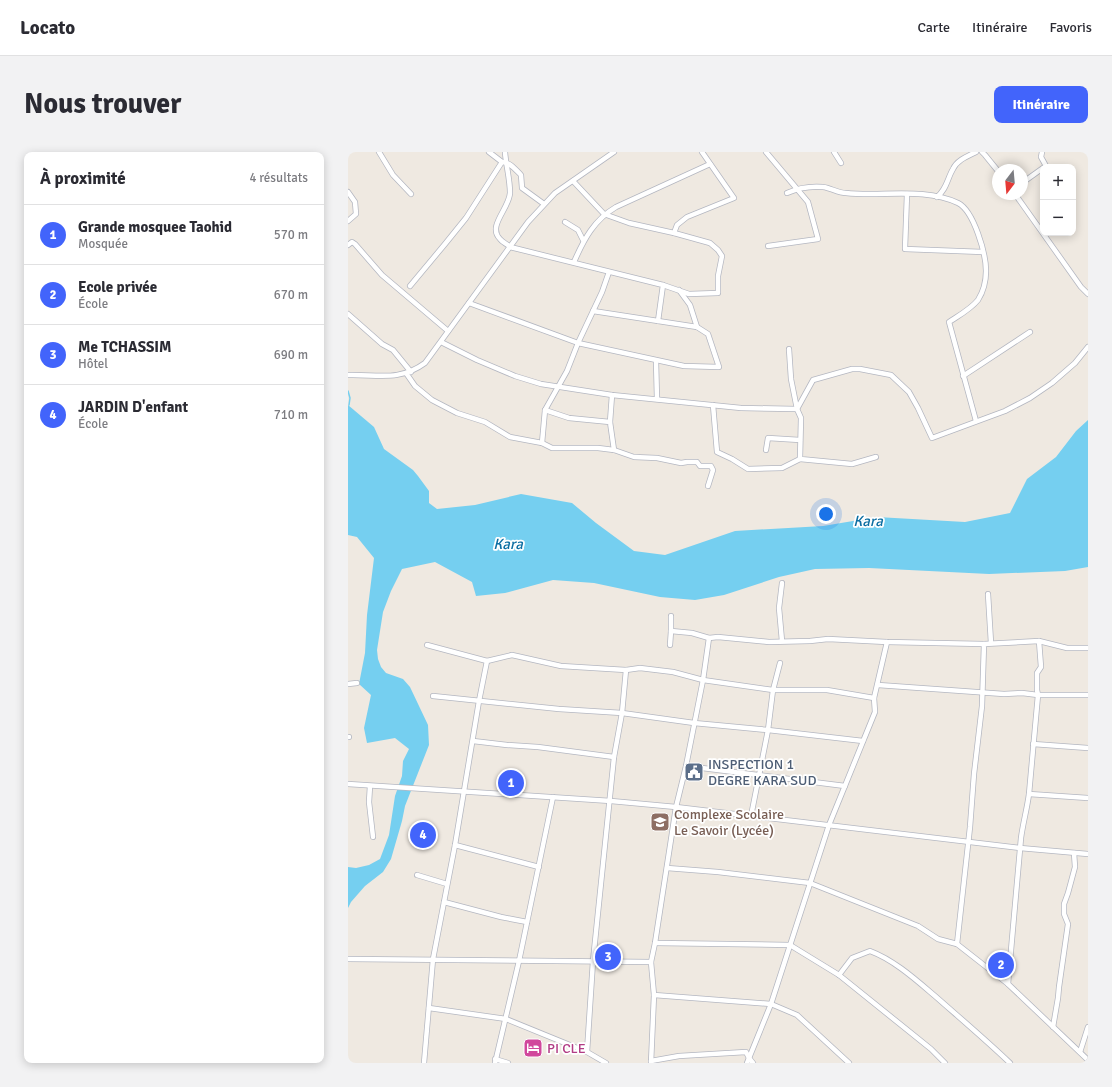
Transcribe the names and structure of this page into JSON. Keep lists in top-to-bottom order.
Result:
{
  "water": ["Kara"],
  "places": {
    "public building": ["INSPECTION 1 DEGRE KARA SUD"],
    "school or university": ["Complexe Scolaire Le Savoir (Lycée)"],
    "hotel": ["PI CLE"]
  },
  "north": "bottom",
  "page": {
    "header": "Locato",
    "nav": ["Carte", "Itinéraire", "Favoris"],
    "buttons": "Itinéraire",
    "title": "Nous trouver",
    "heading": ["À proximité", "4 résultats"],
    "map_buttons": ["+", "−"],
    "list": [
      {
        "mark": "1",
        "name": "Grande mosquee Taohid",
        "note": "Mosquée",
        "value": "570 m"
      },
      {
        "mark": "2",
        "name": "Ecole privée",
        "note": "École",
        "value": "670 m"
      },
      {
        "mark": "3",
        "name": "Me TCHASSIM",
        "note": "Hôtel",
        "value": "690 m"
      },
      {
        "mark": "4",
        "name": "JARDIN D'enfant",
        "note": "École",
        "value": "710 m"
      }
    ],
    "pins": [
      "1",
      "4",
      "3",
      "2"
    ]
  }
}
